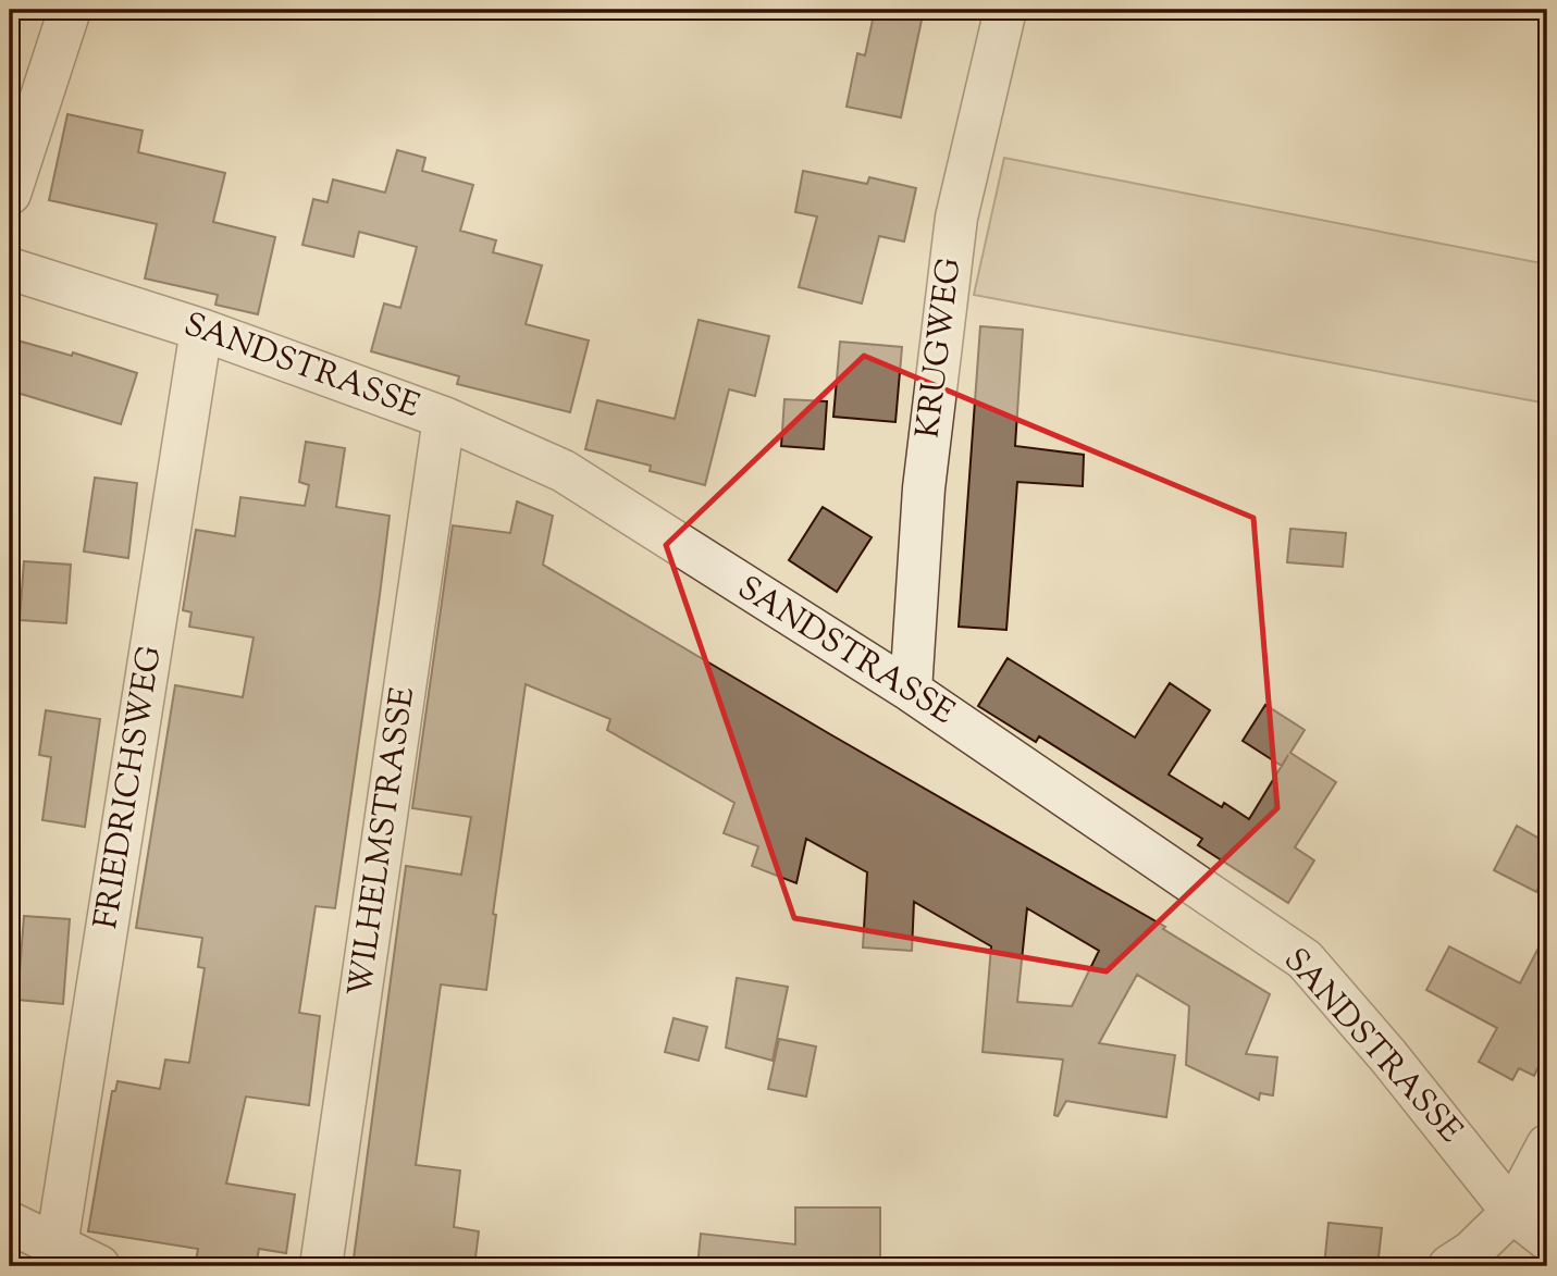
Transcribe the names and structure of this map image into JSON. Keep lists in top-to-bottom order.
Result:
{
  "streets": {
    "street": [
      "KRUGWEG",
      "SANDSTRASSE",
      "FRIEDRICHSWEG",
      "WILHELMSTRASSE"
    ]
  },
  "crossings": [
    ["KRUGWEG", "SANDSTRASSE"],
    ["SANDSTRASSE", "FRIEDRICHSWEG"],
    ["SANDSTRASSE", "WILHELMSTRASSE"]
  ]
}
